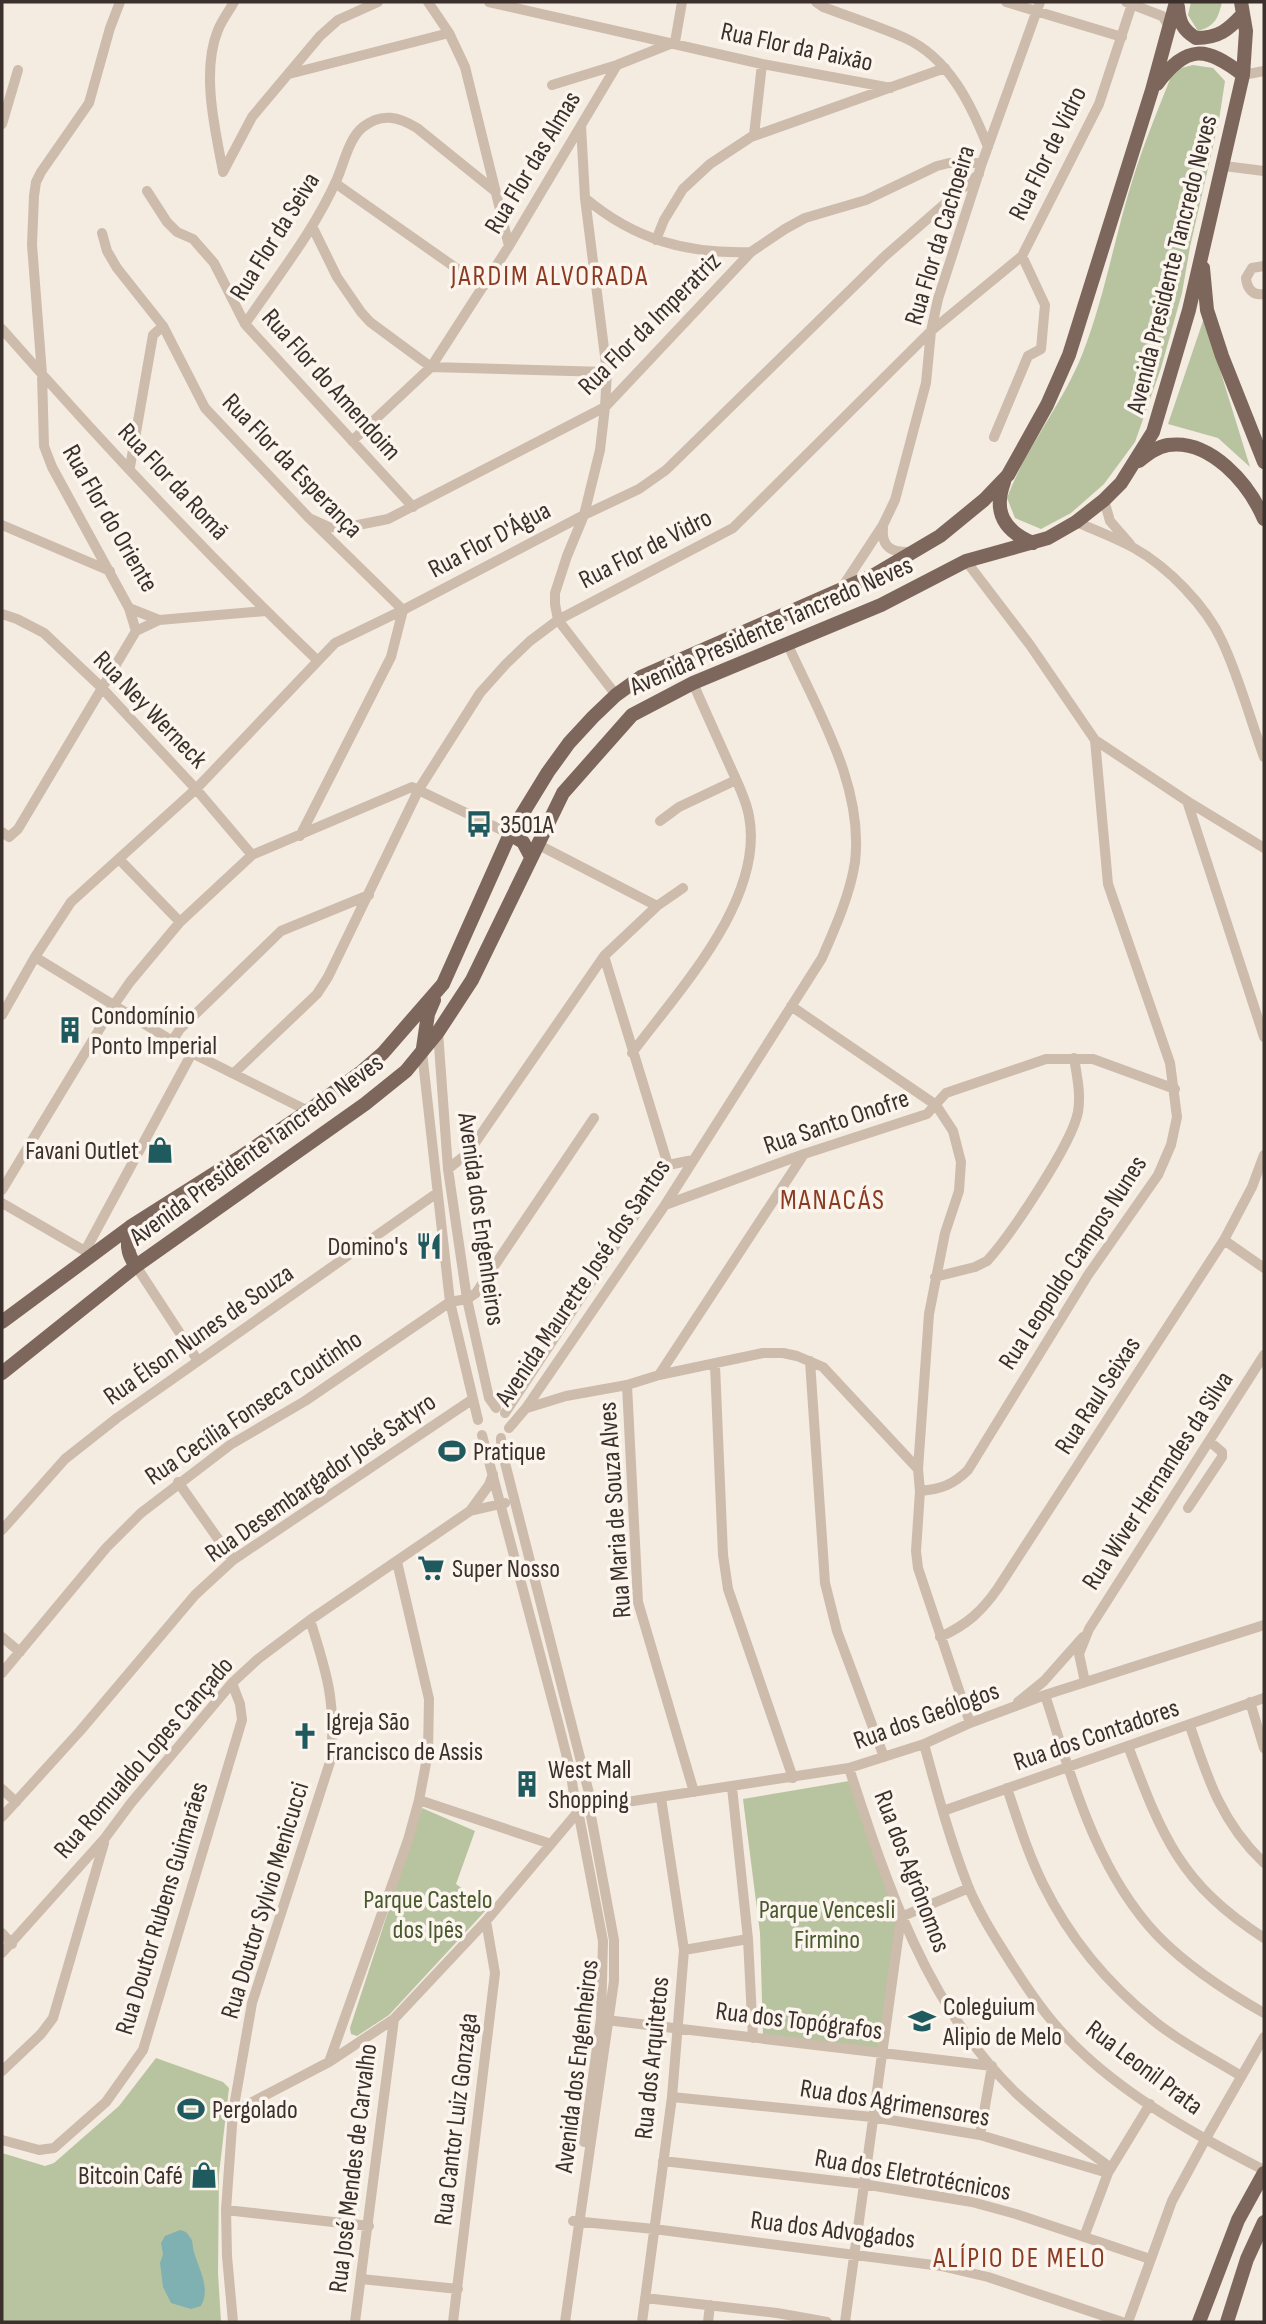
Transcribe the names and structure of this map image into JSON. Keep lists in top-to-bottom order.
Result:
{
  "streets": {
    "main road": ["Avenida Presidente Tancredo Neves"],
    "street": [
      "Rua Flor da Paixão",
      "Rua Flor de Vidro",
      "Rua Flor das Almas",
      "Rua Flor da Cachoeira",
      "Rua Flor da Seiva",
      "Rua Flor da Imperatriz",
      "Rua Flor do Amendoim",
      "Rua Flor da Esperança",
      "Rua Flor da Romã",
      "Rua Flor do Oriente",
      "Rua Flor D'Água",
      "Rua Ney Werneck",
      "Rua Santo Onofre",
      "Avenida dos Engenheiros",
      "Rua Leopoldo Campos Nunes",
      "Avenida Maurette José dos Santos",
      "Rua Élson Nunes de Souza",
      "Rua Raul Seixas",
      "Rua Cecília Fonseca Coutinho",
      "Rua Desembargador José Satyro",
      "Rua Wiver Hernandes da Silva",
      "Rua Maria de Souza Alves",
      "Rua dos Geólogos",
      "Rua dos Contadores",
      "Rua Romualdo Lopes Cançado",
      "Rua dos Agrônomos",
      "Rua Doutor Sylvio Menicucci",
      "Rua Doutor Rubens Guimarães",
      "Rua dos Topógrafos",
      "Rua dos Arquitetos",
      "Rua Leonil Prata",
      "Rua dos Agrimensores",
      "Rua Cantor Luiz Gonzaga",
      "Rua José Mendes de Carvalho",
      "Rua dos Eletrotécnicos",
      "Rua dos Advogados"
    ]
  },
  "crossings": [
    ["Rua Flor de Vidro", "Rua Flor da Cachoeira"],
    ["Rua Flor das Almas", "Rua Flor do Amendoim"],
    ["Rua Flor da Cachoeira", "Avenida Presidente Tancredo Neves"],
    ["Rua Flor da Cachoeira", "Rua Flor da Imperatriz"],
    ["Rua Flor da Cachoeira", "Rua Flor D'Água"],
    ["Rua Flor da Seiva", "Rua Flor do Amendoim"],
    ["Avenida Presidente Tancredo Neves", "Avenida dos Engenheiros"],
    ["Avenida Presidente Tancredo Neves", "Rua Leopoldo Campos Nunes"],
    ["Avenida Presidente Tancredo Neves", "Avenida Maurette José dos Santos"],
    ["Rua Flor da Imperatriz", "Rua Flor do Amendoim"],
    ["Rua Flor da Imperatriz", "Rua Flor da Esperança"],
    ["Rua Flor da Imperatriz", "Rua Flor D'Água"],
    ["Rua Flor da Esperança", "Rua Flor D'Água"],
    ["Rua Flor da Romã", "Rua Flor do Oriente"],
    ["Rua Flor da Romã", "Rua Flor D'Água"],
    ["Rua Flor D'Água", "Rua Ney Werneck"],
    ["Rua Santo Onofre", "Rua Leopoldo Campos Nunes"],
    ["Rua Santo Onofre", "Avenida Maurette José dos Santos"],
    ["Avenida dos Engenheiros", "Avenida Maurette José dos Santos"],
    ["Avenida dos Engenheiros", "Rua Élson Nunes de Souza"],
    ["Avenida dos Engenheiros", "Rua Cecília Fonseca Coutinho"],
    ["Avenida dos Engenheiros", "Rua Desembargador José Satyro"],
    ["Avenida dos Engenheiros", "Rua dos Geólogos"],
    ["Avenida dos Engenheiros", "Rua Romualdo Lopes Cançado"],
    ["Avenida dos Engenheiros", "Rua dos Topógrafos"],
    ["Avenida dos Engenheiros", "Rua dos Advogados"],
    ["Rua Wiver Hernandes da Silva", "Rua dos Geólogos"],
    ["Rua Maria de Souza Alves", "Rua dos Geólogos"],
    ["Rua dos Geólogos", "Rua dos Agrônomos"],
    ["Rua dos Geólogos", "Rua dos Arquitetos"],
    ["Rua dos Geólogos", "Rua Leonil Prata"],
    ["Rua dos Contadores", "Rua Leonil Prata"],
    ["Rua Romualdo Lopes Cançado", "Rua Doutor Sylvio Menicucci"],
    ["Rua Romualdo Lopes Cançado", "Rua Doutor Rubens Guimarães"],
    ["Rua dos Agrônomos", "Rua dos Topógrafos"],
    ["Rua dos Agrônomos", "Rua dos Agrimensores"],
    ["Rua dos Topógrafos", "Rua dos Arquitetos"],
    ["Rua dos Arquitetos", "Rua dos Agrimensores"],
    ["Rua dos Arquitetos", "Rua dos Eletrotécnicos"],
    ["Rua dos Arquitetos", "Rua dos Advogados"]
  ],
  "districts": ["JARDIM ALVORADA", "MANACÁS", "ALÍPIO DE MELO"],
  "parks": ["Parque Castelo dos Ipês", "Parque Vencesli Firmino"],
  "places": {
    "bus stop": ["3501A"],
    "building": ["Condomínio Ponto Imperial", "West Mall Shopping"],
    "shop": ["Favani Outlet", "Bitcoin Café"],
    "restaurant": ["Domino's"],
    "sports": ["Pratique", "Pergolado"],
    "supermarket": ["Super Nosso"],
    "church": ["Igreja São Francisco de Assis"],
    "school or university": ["Coleguium Alipio de Melo"]
  }
}
